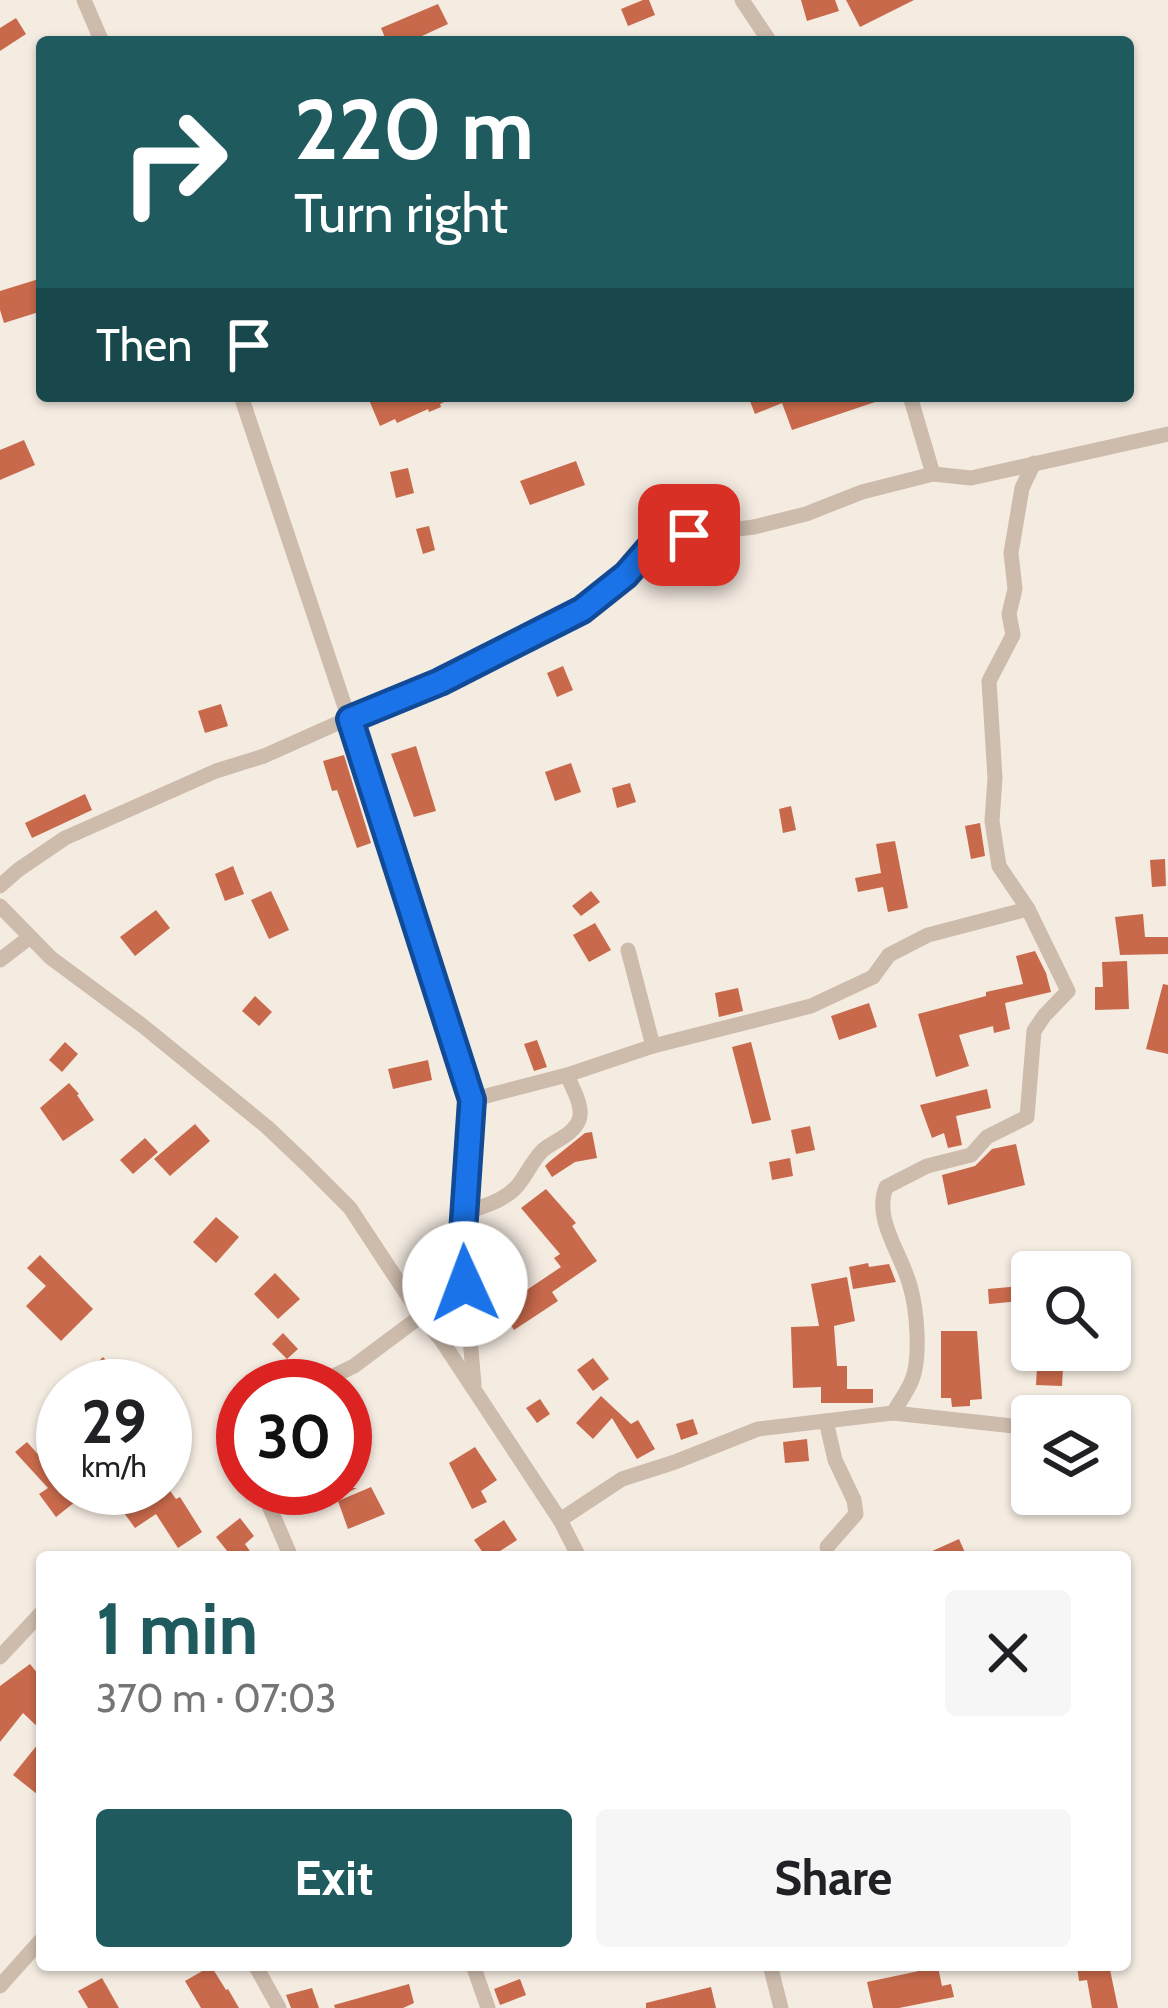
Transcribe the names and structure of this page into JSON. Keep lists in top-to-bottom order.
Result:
{
  "page": {
    "turn": ["220 m", "Turn right"],
    "then": "Then",
    "speed": "29 km/h",
    "limit": "30",
    "heading": ["1 min", "370 m · 07:03"],
    "buttons": ["Exit", "Share"]
  }
}
